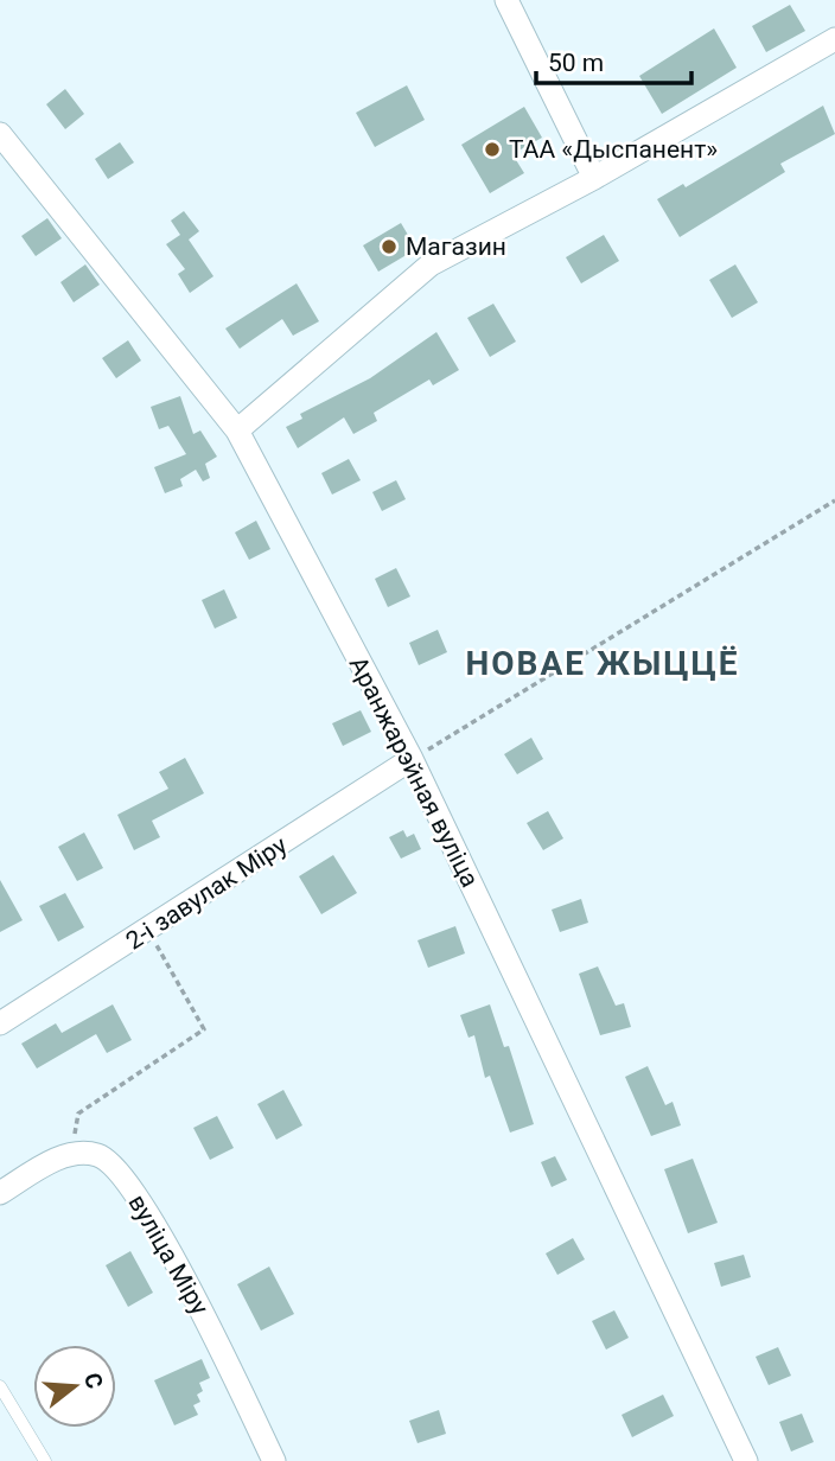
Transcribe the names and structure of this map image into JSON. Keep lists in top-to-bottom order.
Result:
{
  "streets": {
    "street": ["Аранжарэйная вуліца", "2-і завулак Міру", "вуліца Міру"]
  },
  "crossings": [
    ["Аранжарэйная вуліца", "2-і завулак Міру"]
  ],
  "districts": ["НОВАЕ ЖЫЦЦЁ"],
  "places": ["ТАА «Дыспанент»", "Магазин"],
  "scale_bar": "50 m",
  "north": "right"
}
